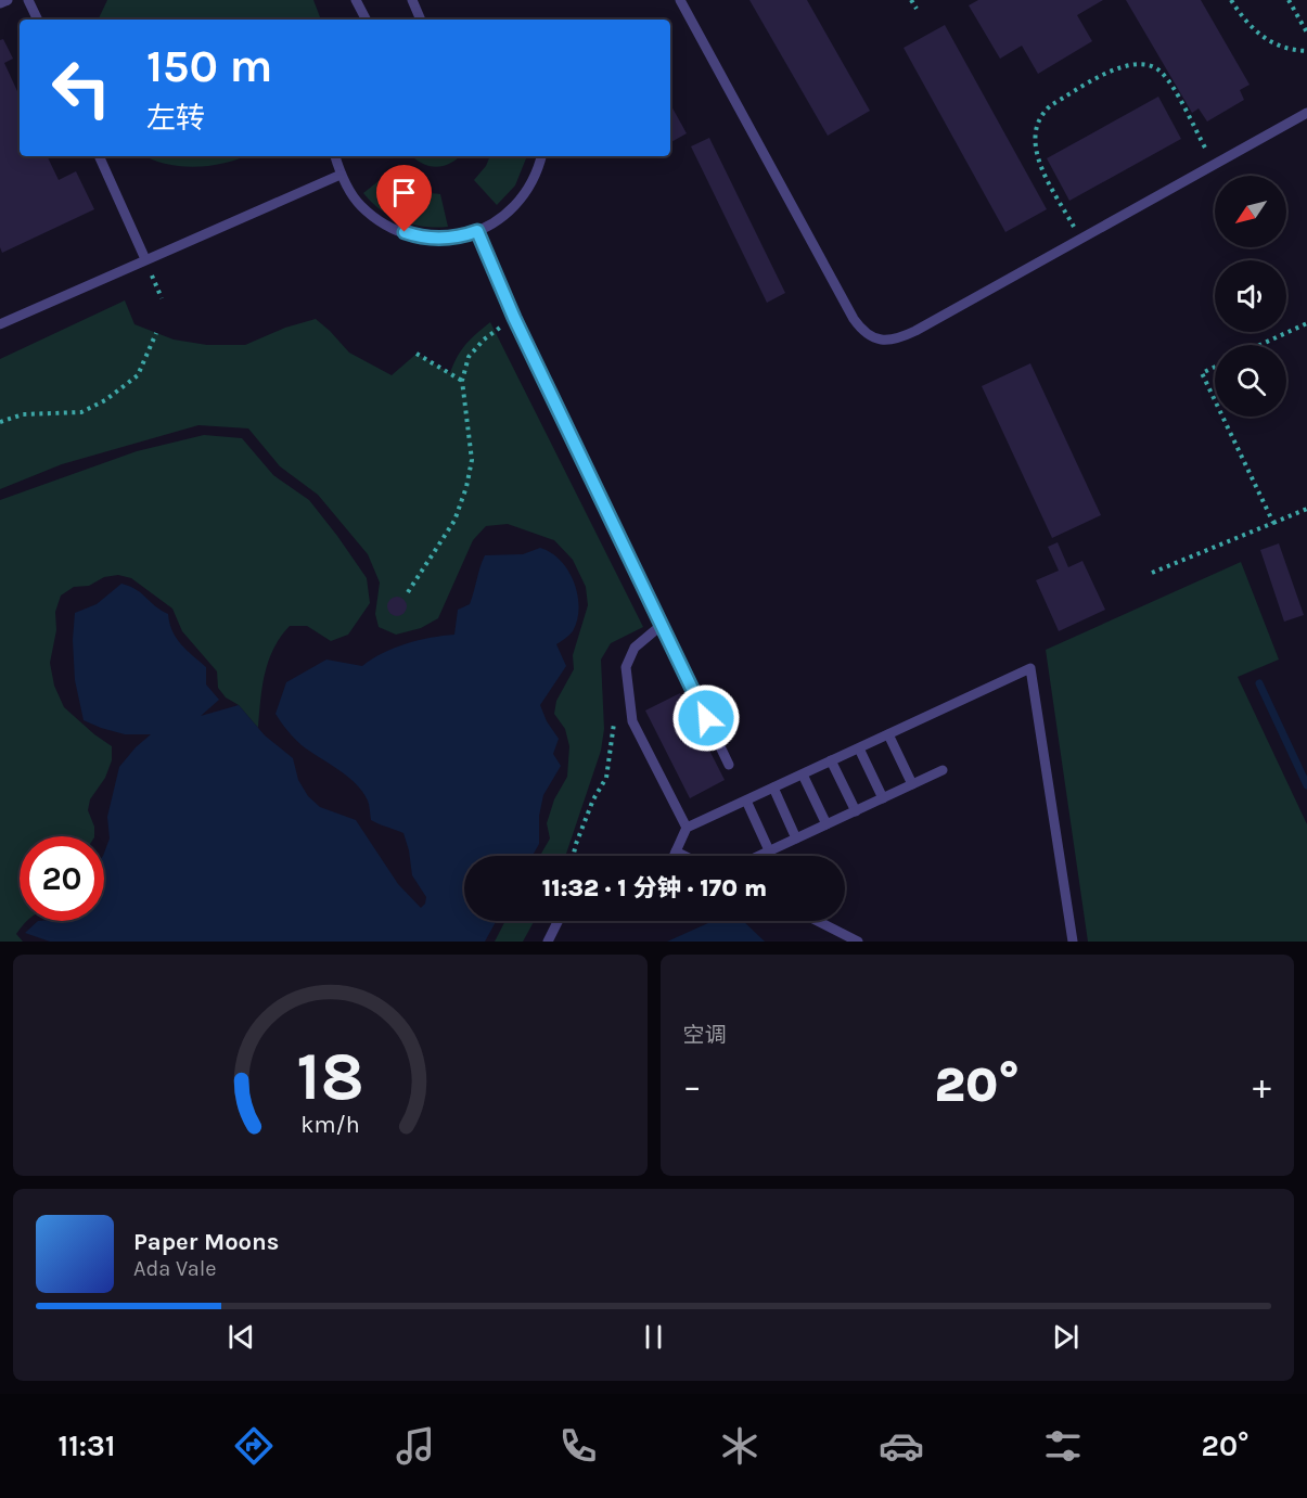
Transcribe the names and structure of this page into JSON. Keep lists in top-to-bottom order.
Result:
{
  "north": "bottom left",
  "page": {
    "turn": ["150 m", "左转"],
    "limit": "20",
    "trip": "11:32 · 1 分钟 · 170 m",
    "tile": "空调",
    "heat": ["−", "20°", "+"],
    "song": ["Paper Moons", "Ada Vale"],
    "tabs": ["11:31", "20°"],
    "gauge": ["18", "km/h"]
  }
}
